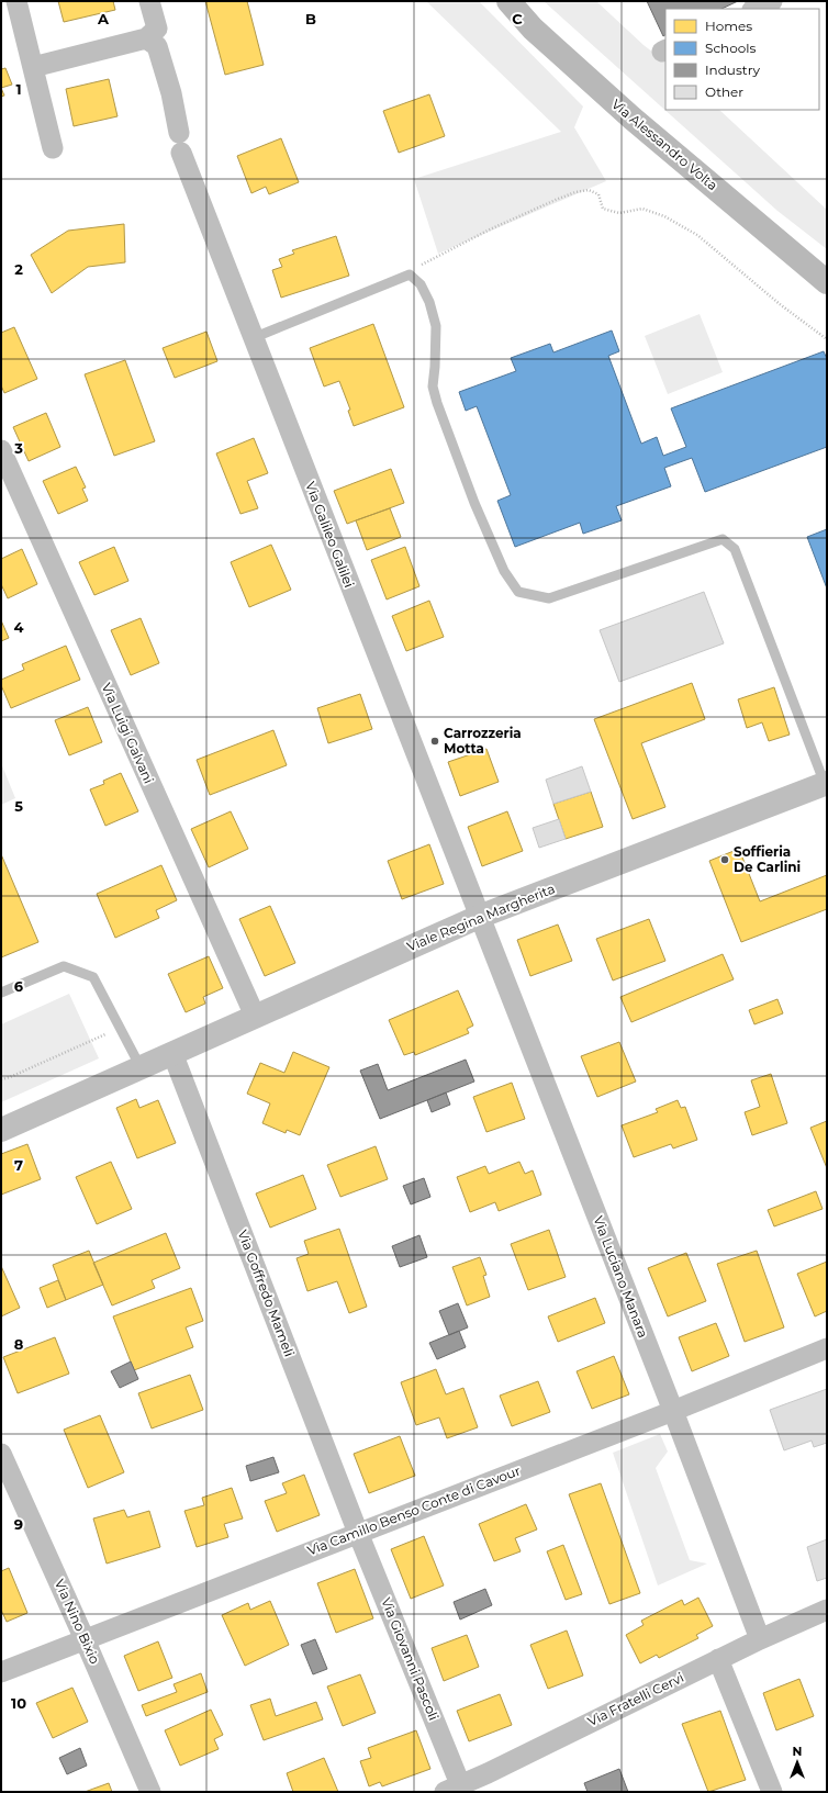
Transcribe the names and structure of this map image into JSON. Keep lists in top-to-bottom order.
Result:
{
  "streets": {
    "main road": ["Via Alessandro Volta"],
    "street": [
      "Via Galileo Galilei",
      "Via Luigi Galvani",
      "Viale Regina Margherita",
      "Via Luciano Manara",
      "Via Goffredo Mameli",
      "Via Camillo Benso Conte di Cavour",
      "Via Nino Bixio",
      "Via Giovanni Pascoli",
      "Via Fratelli Cervi"
    ]
  },
  "crossings": [
    ["Via Galileo Galilei", "Viale Regina Margherita"],
    ["Via Galileo Galilei", "Via Luciano Manara"],
    ["Via Luigi Galvani", "Viale Regina Margherita"],
    ["Viale Regina Margherita", "Via Luciano Manara"],
    ["Viale Regina Margherita", "Via Goffredo Mameli"],
    ["Via Luciano Manara", "Via Camillo Benso Conte di Cavour"],
    ["Via Luciano Manara", "Via Fratelli Cervi"],
    ["Via Goffredo Mameli", "Via Camillo Benso Conte di Cavour"],
    ["Via Goffredo Mameli", "Via Giovanni Pascoli"],
    ["Via Camillo Benso Conte di Cavour", "Via Nino Bixio"],
    ["Via Camillo Benso Conte di Cavour", "Via Giovanni Pascoli"],
    ["Via Giovanni Pascoli", "Via Fratelli Cervi"]
  ],
  "places": ["Carrozzeria Motta", "Soffieria De Carlini"],
  "legend": [
    "Homes",
    "Schools",
    "Industry",
    "Other"
  ],
  "north": "top",
  "grid": {
    "columns": ["A", "B", "C"],
    "rows": [
      "1",
      "2",
      "3",
      "4",
      "5",
      "6",
      "7",
      "8",
      "9",
      "10"
    ]
  }
}
